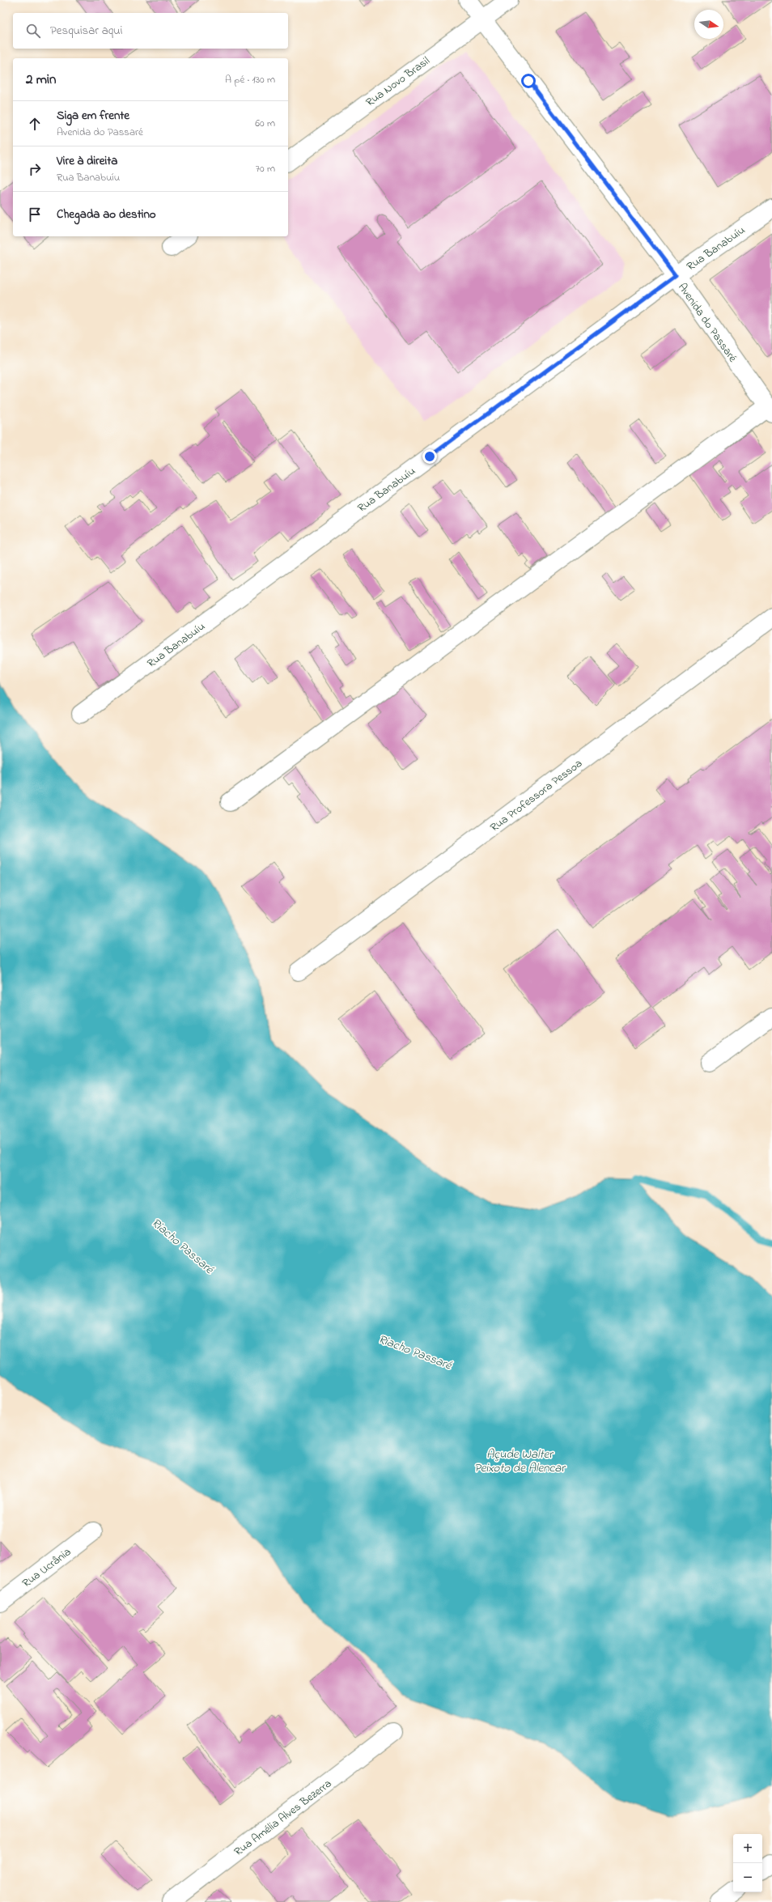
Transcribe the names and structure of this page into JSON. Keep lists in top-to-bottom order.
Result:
{
  "streets": {
    "street": [
      "Rua Novo Brasil",
      "Rua Banabuíu",
      "Avenida do Passaré",
      "Rua Professora Pessoa",
      "Rua Ucrânia",
      "Rua Amélia Alves Bezerra"
    ]
  },
  "crossings": [
    ["Rua Novo Brasil", "Avenida do Passaré"],
    ["Rua Banabuíu", "Avenida do Passaré"]
  ],
  "water": ["Riacho Passaré", "Açude Walter Peixoto de Alencar"],
  "north": "right",
  "page": {
    "search": "Pesquisar aqui",
    "heading": ["2 min", "A pé · 130 m"],
    "list": [
      ["Siga em frente", "Avenida do Passaré", "60 m"],
      ["Vire à direita", "Rua Banabuíu", "70 m"],
      "Chegada ao destino"
    ],
    "map_buttons": ["+", "−"]
  }
}
